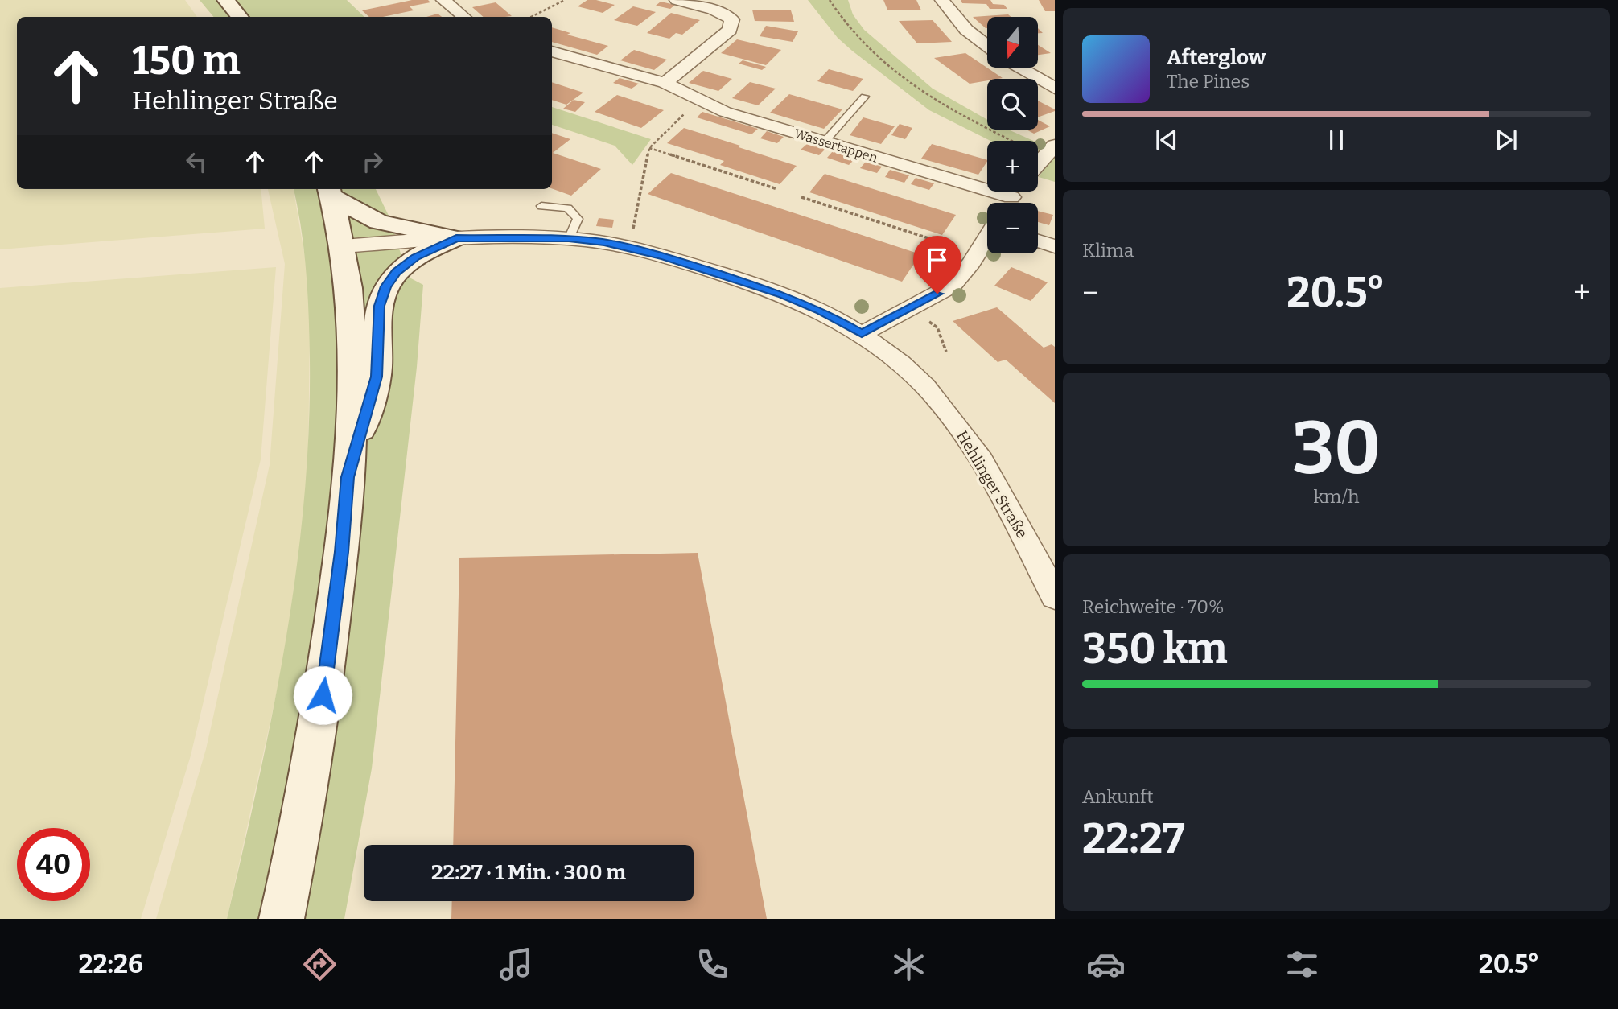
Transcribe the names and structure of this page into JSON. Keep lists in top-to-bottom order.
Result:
{
  "streets": {
    "street": ["Wassertappen", "Hehlinger Straße"]
  },
  "north": "bottom",
  "page": {
    "map_buttons": ["+", "−"],
    "turn": ["150 m", "Hehlinger Straße"],
    "song": ["Afterglow", "The Pines"],
    "tile": [
      "Klima",
      ["30", "km/h"],
      ["Reichweite · 70%", "350 km"],
      ["Ankunft", "22:27"]
    ],
    "heat": ["−", "20.5°", "+"],
    "limit": "40",
    "trip": "22:27 · 1 Min. · 300 m",
    "tabs": ["22:26", "20.5°"]
  }
}
